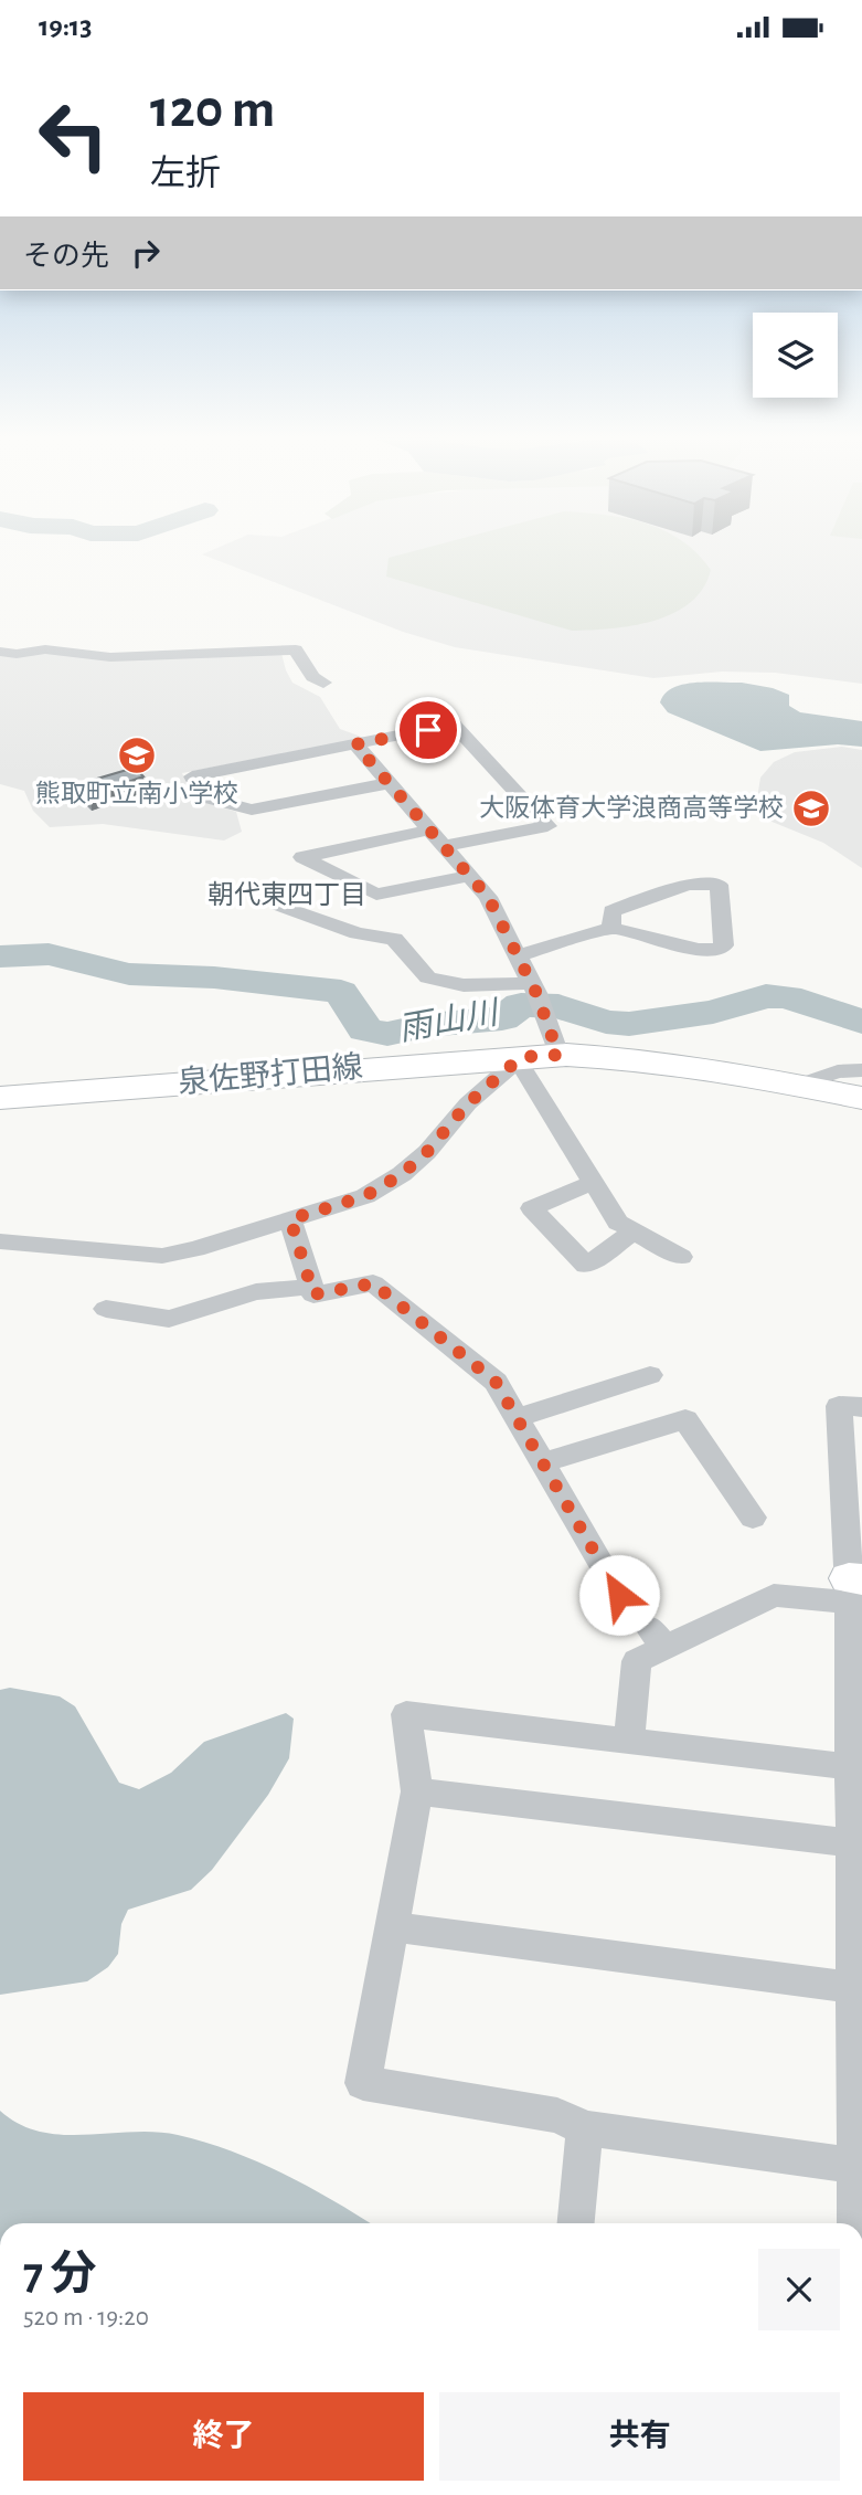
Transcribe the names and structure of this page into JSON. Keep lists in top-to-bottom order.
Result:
{
  "streets": {
    "main road": ["泉佐野打田線"]
  },
  "districts": ["朝代東四丁目"],
  "water": ["雨山川"],
  "places": {
    "school or university": ["熊取町立南小学校", "大阪体育大学浪商高等学校"]
  },
  "page": {
    "status": "19:13",
    "turn": ["120 m", "左折"],
    "then": "その先",
    "heading": ["7 分", "520 m · 19:20"],
    "buttons": ["終了", "共有"]
  }
}
